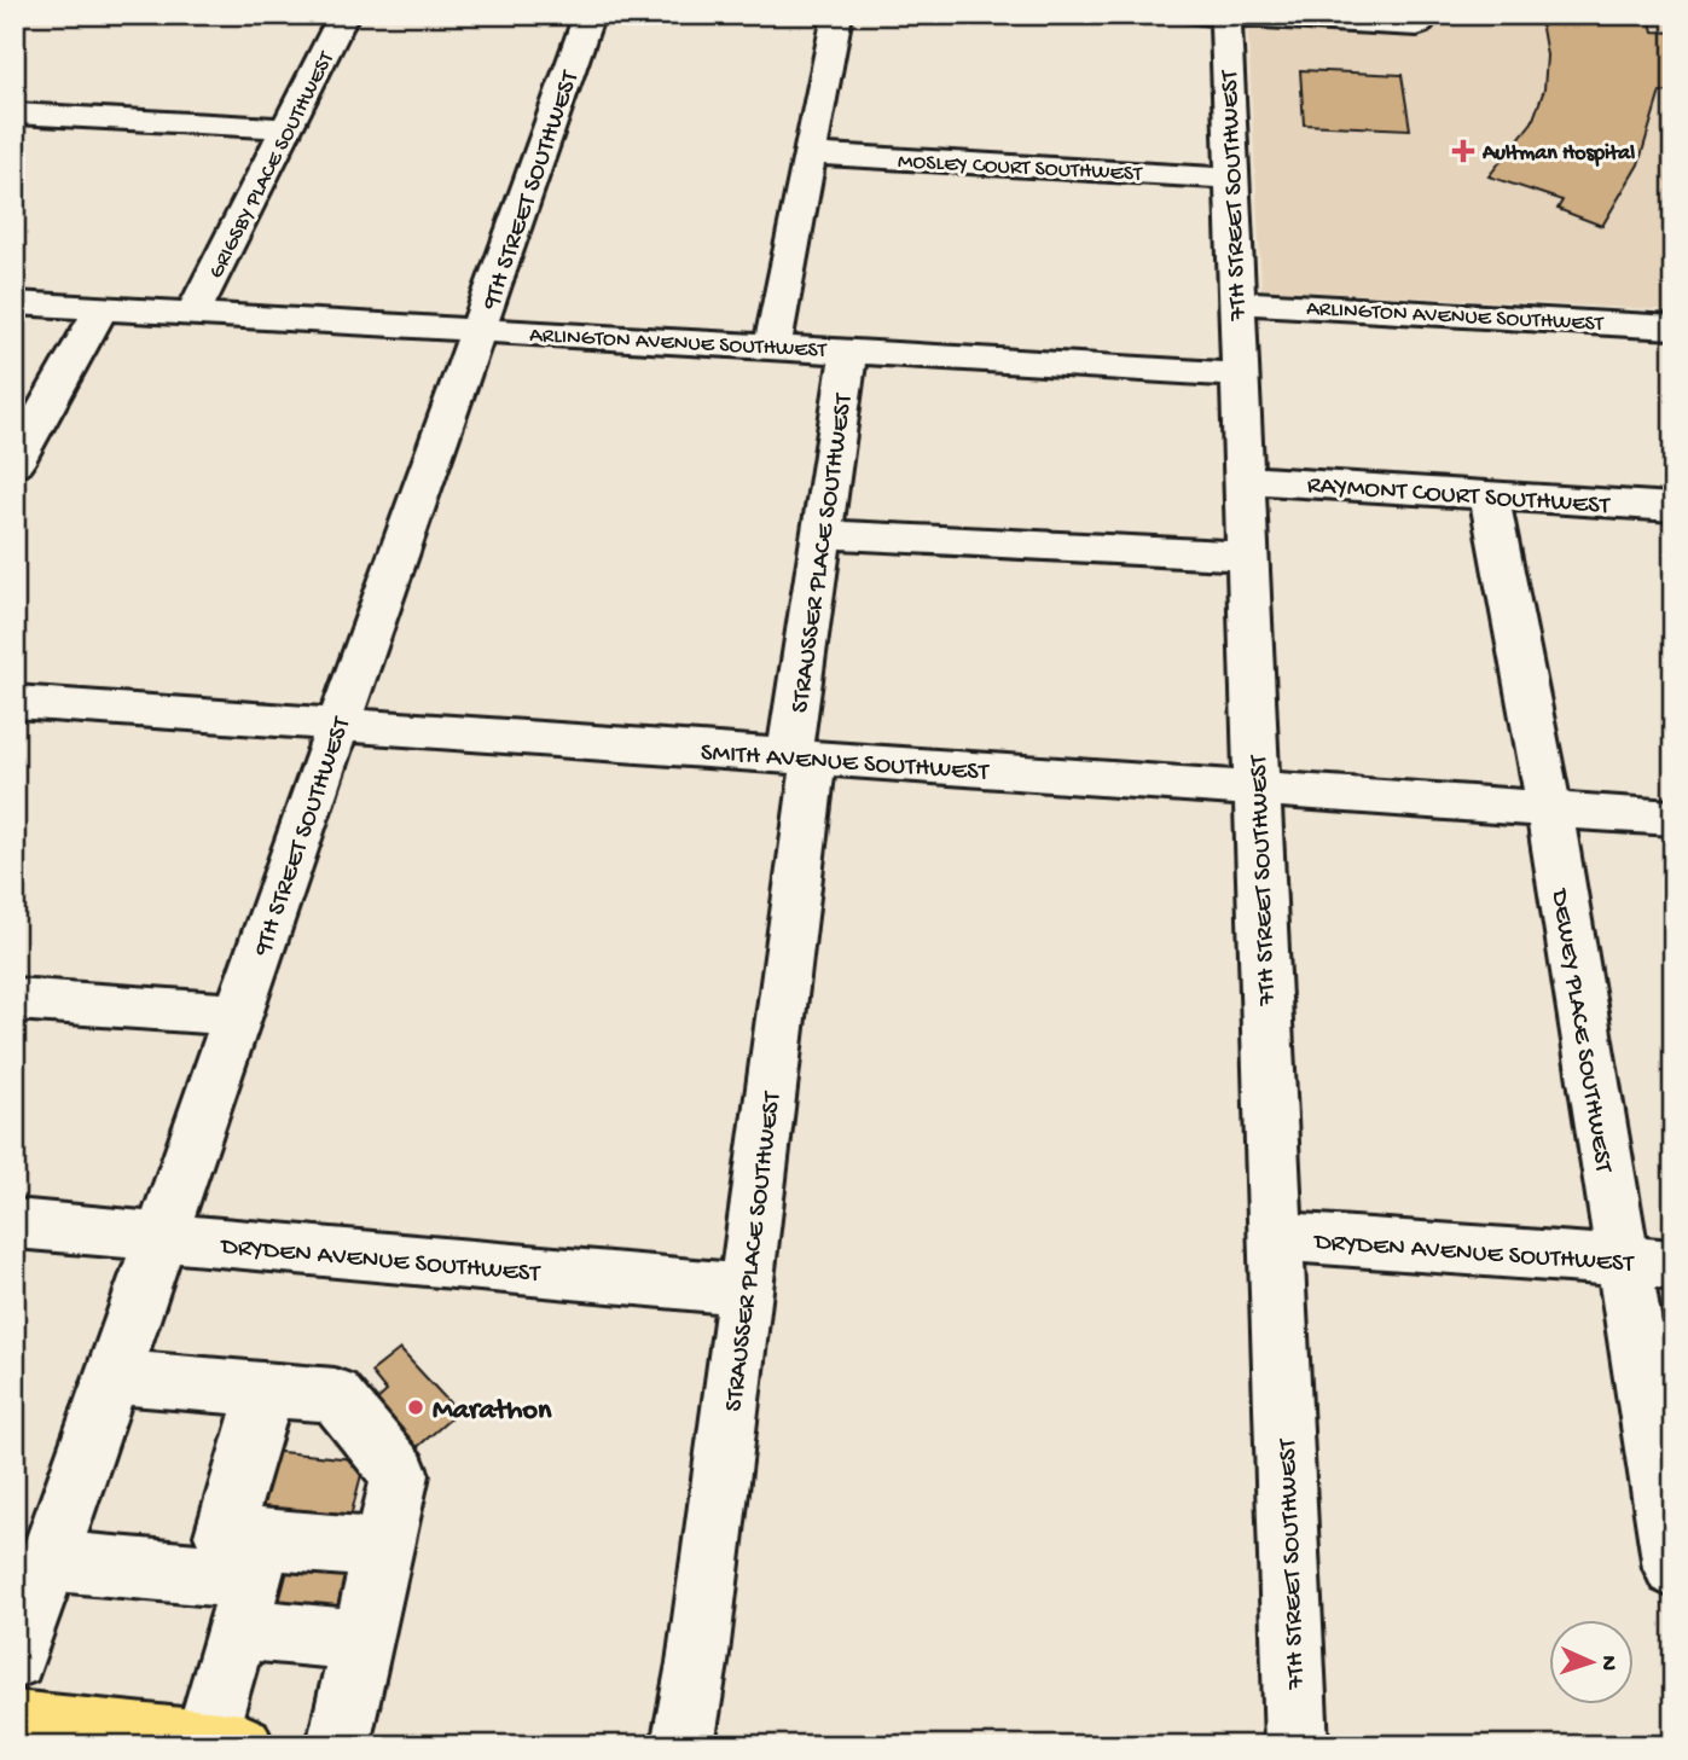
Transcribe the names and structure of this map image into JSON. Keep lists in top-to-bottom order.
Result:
{
  "streets": {
    "street": [
      "GRIGSBY PLACE SOUTHWEST",
      "MOSLEY COURT SOUTHWEST",
      "9TH STREET SOUTHWEST",
      "7TH STREET SOUTHWEST",
      "ARLINGTON AVENUE SOUTHWEST",
      "RAYMONT COURT SOUTHWEST",
      "STRAUSSER PLACE SOUTHWEST",
      "SMITH AVENUE SOUTHWEST",
      "DEWEY PLACE SOUTHWEST",
      "DRYDEN AVENUE SOUTHWEST"
    ]
  },
  "crossings": [
    ["GRIGSBY PLACE SOUTHWEST", "ARLINGTON AVENUE SOUTHWEST"],
    ["MOSLEY COURT SOUTHWEST", "7TH STREET SOUTHWEST"],
    ["9TH STREET SOUTHWEST", "ARLINGTON AVENUE SOUTHWEST"],
    ["9TH STREET SOUTHWEST", "SMITH AVENUE SOUTHWEST"],
    ["9TH STREET SOUTHWEST", "DRYDEN AVENUE SOUTHWEST"],
    ["7TH STREET SOUTHWEST", "ARLINGTON AVENUE SOUTHWEST"],
    ["7TH STREET SOUTHWEST", "RAYMONT COURT SOUTHWEST"],
    ["7TH STREET SOUTHWEST", "SMITH AVENUE SOUTHWEST"],
    ["7TH STREET SOUTHWEST", "DRYDEN AVENUE SOUTHWEST"],
    ["ARLINGTON AVENUE SOUTHWEST", "STRAUSSER PLACE SOUTHWEST"],
    ["RAYMONT COURT SOUTHWEST", "DEWEY PLACE SOUTHWEST"],
    ["STRAUSSER PLACE SOUTHWEST", "SMITH AVENUE SOUTHWEST"],
    ["STRAUSSER PLACE SOUTHWEST", "DRYDEN AVENUE SOUTHWEST"],
    ["SMITH AVENUE SOUTHWEST", "DEWEY PLACE SOUTHWEST"],
    ["DEWEY PLACE SOUTHWEST", "DRYDEN AVENUE SOUTHWEST"]
  ],
  "places": {
    "health": ["Aultman Hospital"],
    "other": ["Marathon"]
  },
  "north": "right"
}
